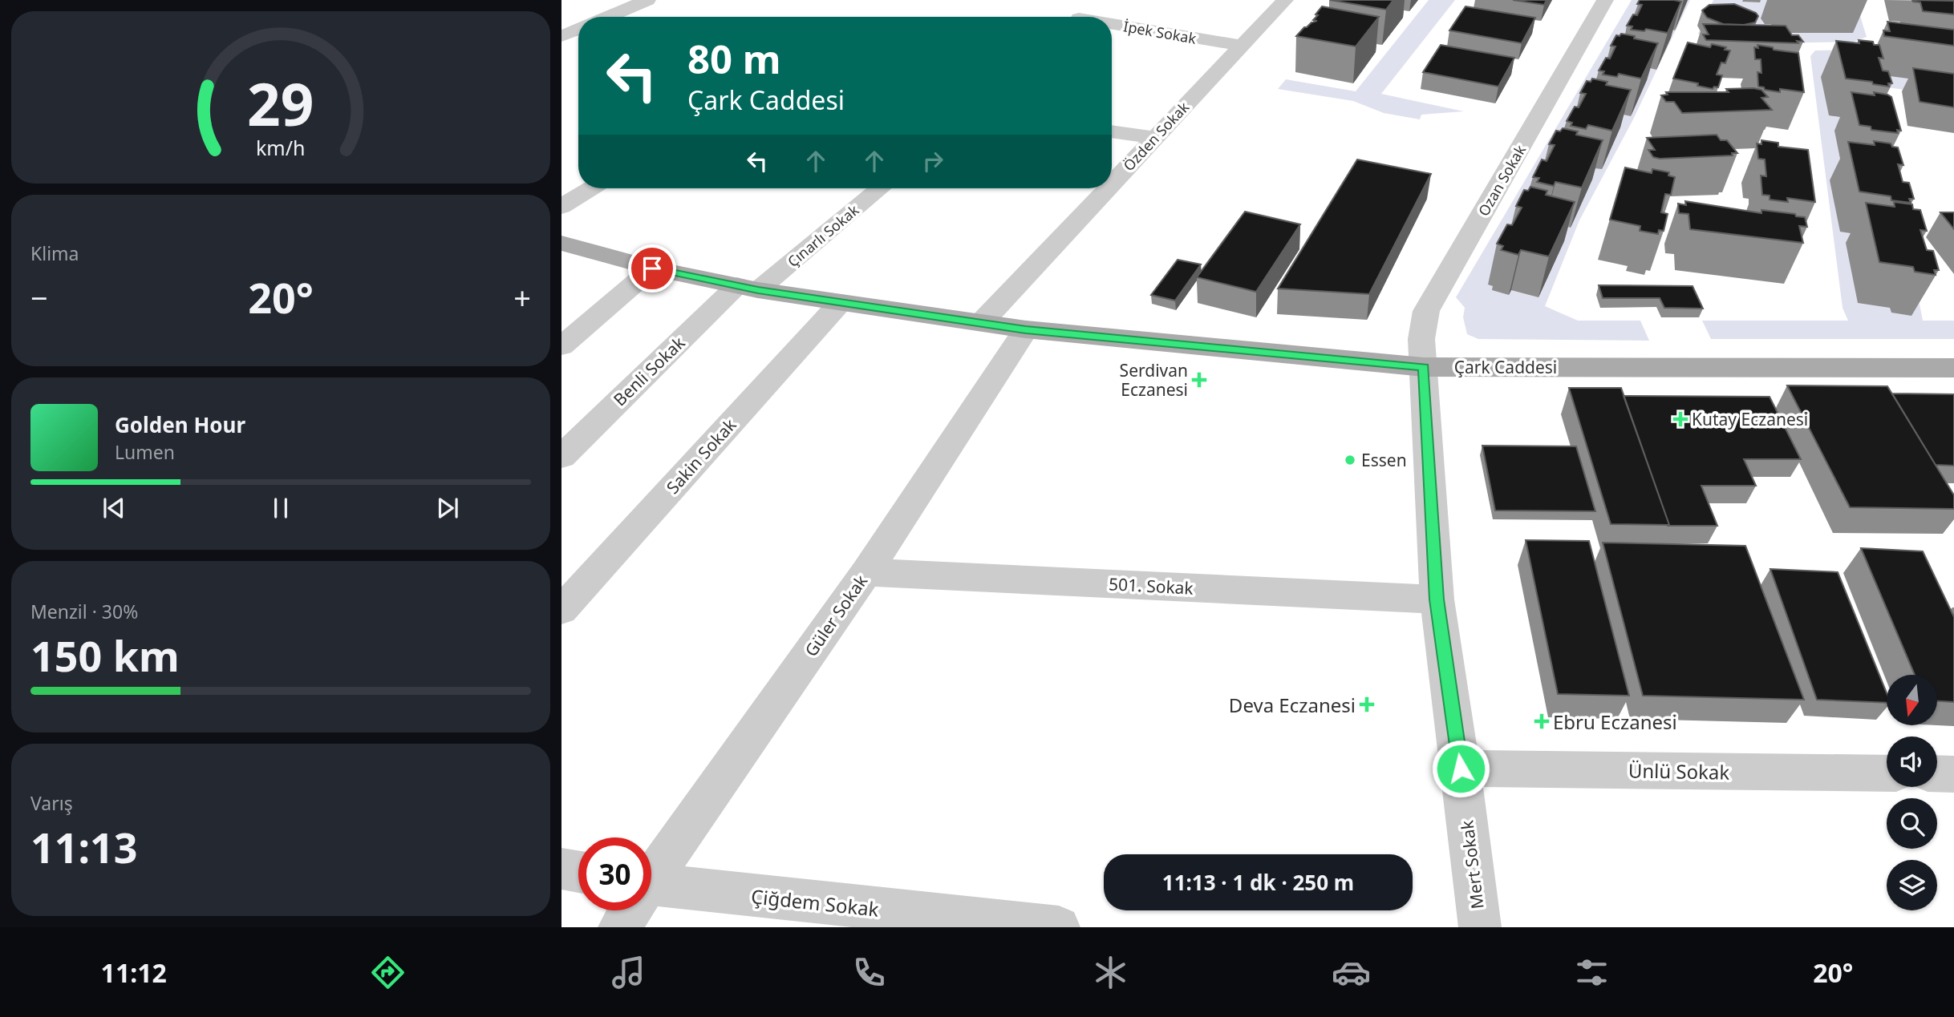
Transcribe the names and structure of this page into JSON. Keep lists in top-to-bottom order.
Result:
{
  "streets": {
    "main road": ["Çark Caddesi"],
    "street": [
      "İpek Sokak",
      "Özden Sokak",
      "Ozan Sokak",
      "Çınarlı Sokak",
      "Benli Sokak",
      "Sakin Sokak",
      "501. Sokak",
      "Güler Sokak",
      "Ünlü Sokak",
      "Mert Sokak",
      "Çiğdem Sokak"
    ]
  },
  "crossings": [
    ["İpek Sokak", "Özden Sokak"],
    ["Özden Sokak", "Çark Caddesi"],
    ["Ozan Sokak", "Çark Caddesi"],
    ["Ozan Sokak", "Mert Sokak"],
    ["Çınarlı Sokak", "Çark Caddesi"],
    ["Çınarlı Sokak", "Benli Sokak"],
    ["Çark Caddesi", "Benli Sokak"],
    ["Çark Caddesi", "Sakin Sokak"],
    ["Çark Caddesi", "Güler Sokak"],
    ["Çark Caddesi", "Mert Sokak"],
    ["501. Sokak", "Güler Sokak"],
    ["501. Sokak", "Mert Sokak"],
    ["Ünlü Sokak", "Mert Sokak"]
  ],
  "places": {
    "health": [
      "Serdivan Eczanesi",
      "Kutay Eczanesi",
      "Deva Eczanesi",
      "Ebru Eczanesi"
    ],
    "other": ["Essen"]
  },
  "north": "bottom",
  "page": {
    "turn": ["80 m", "Çark Caddesi"],
    "tile": [
      "Klima",
      ["Menzil · 30%", "150 km"],
      ["Varış", "11:13"]
    ],
    "heat": ["−", "20°", "+"],
    "song": ["Golden Hour", "Lumen"],
    "limit": "30",
    "trip": "11:13 · 1 dk · 250 m",
    "tabs": ["11:12", "20°"],
    "gauge": ["29", "km/h"]
  }
}
